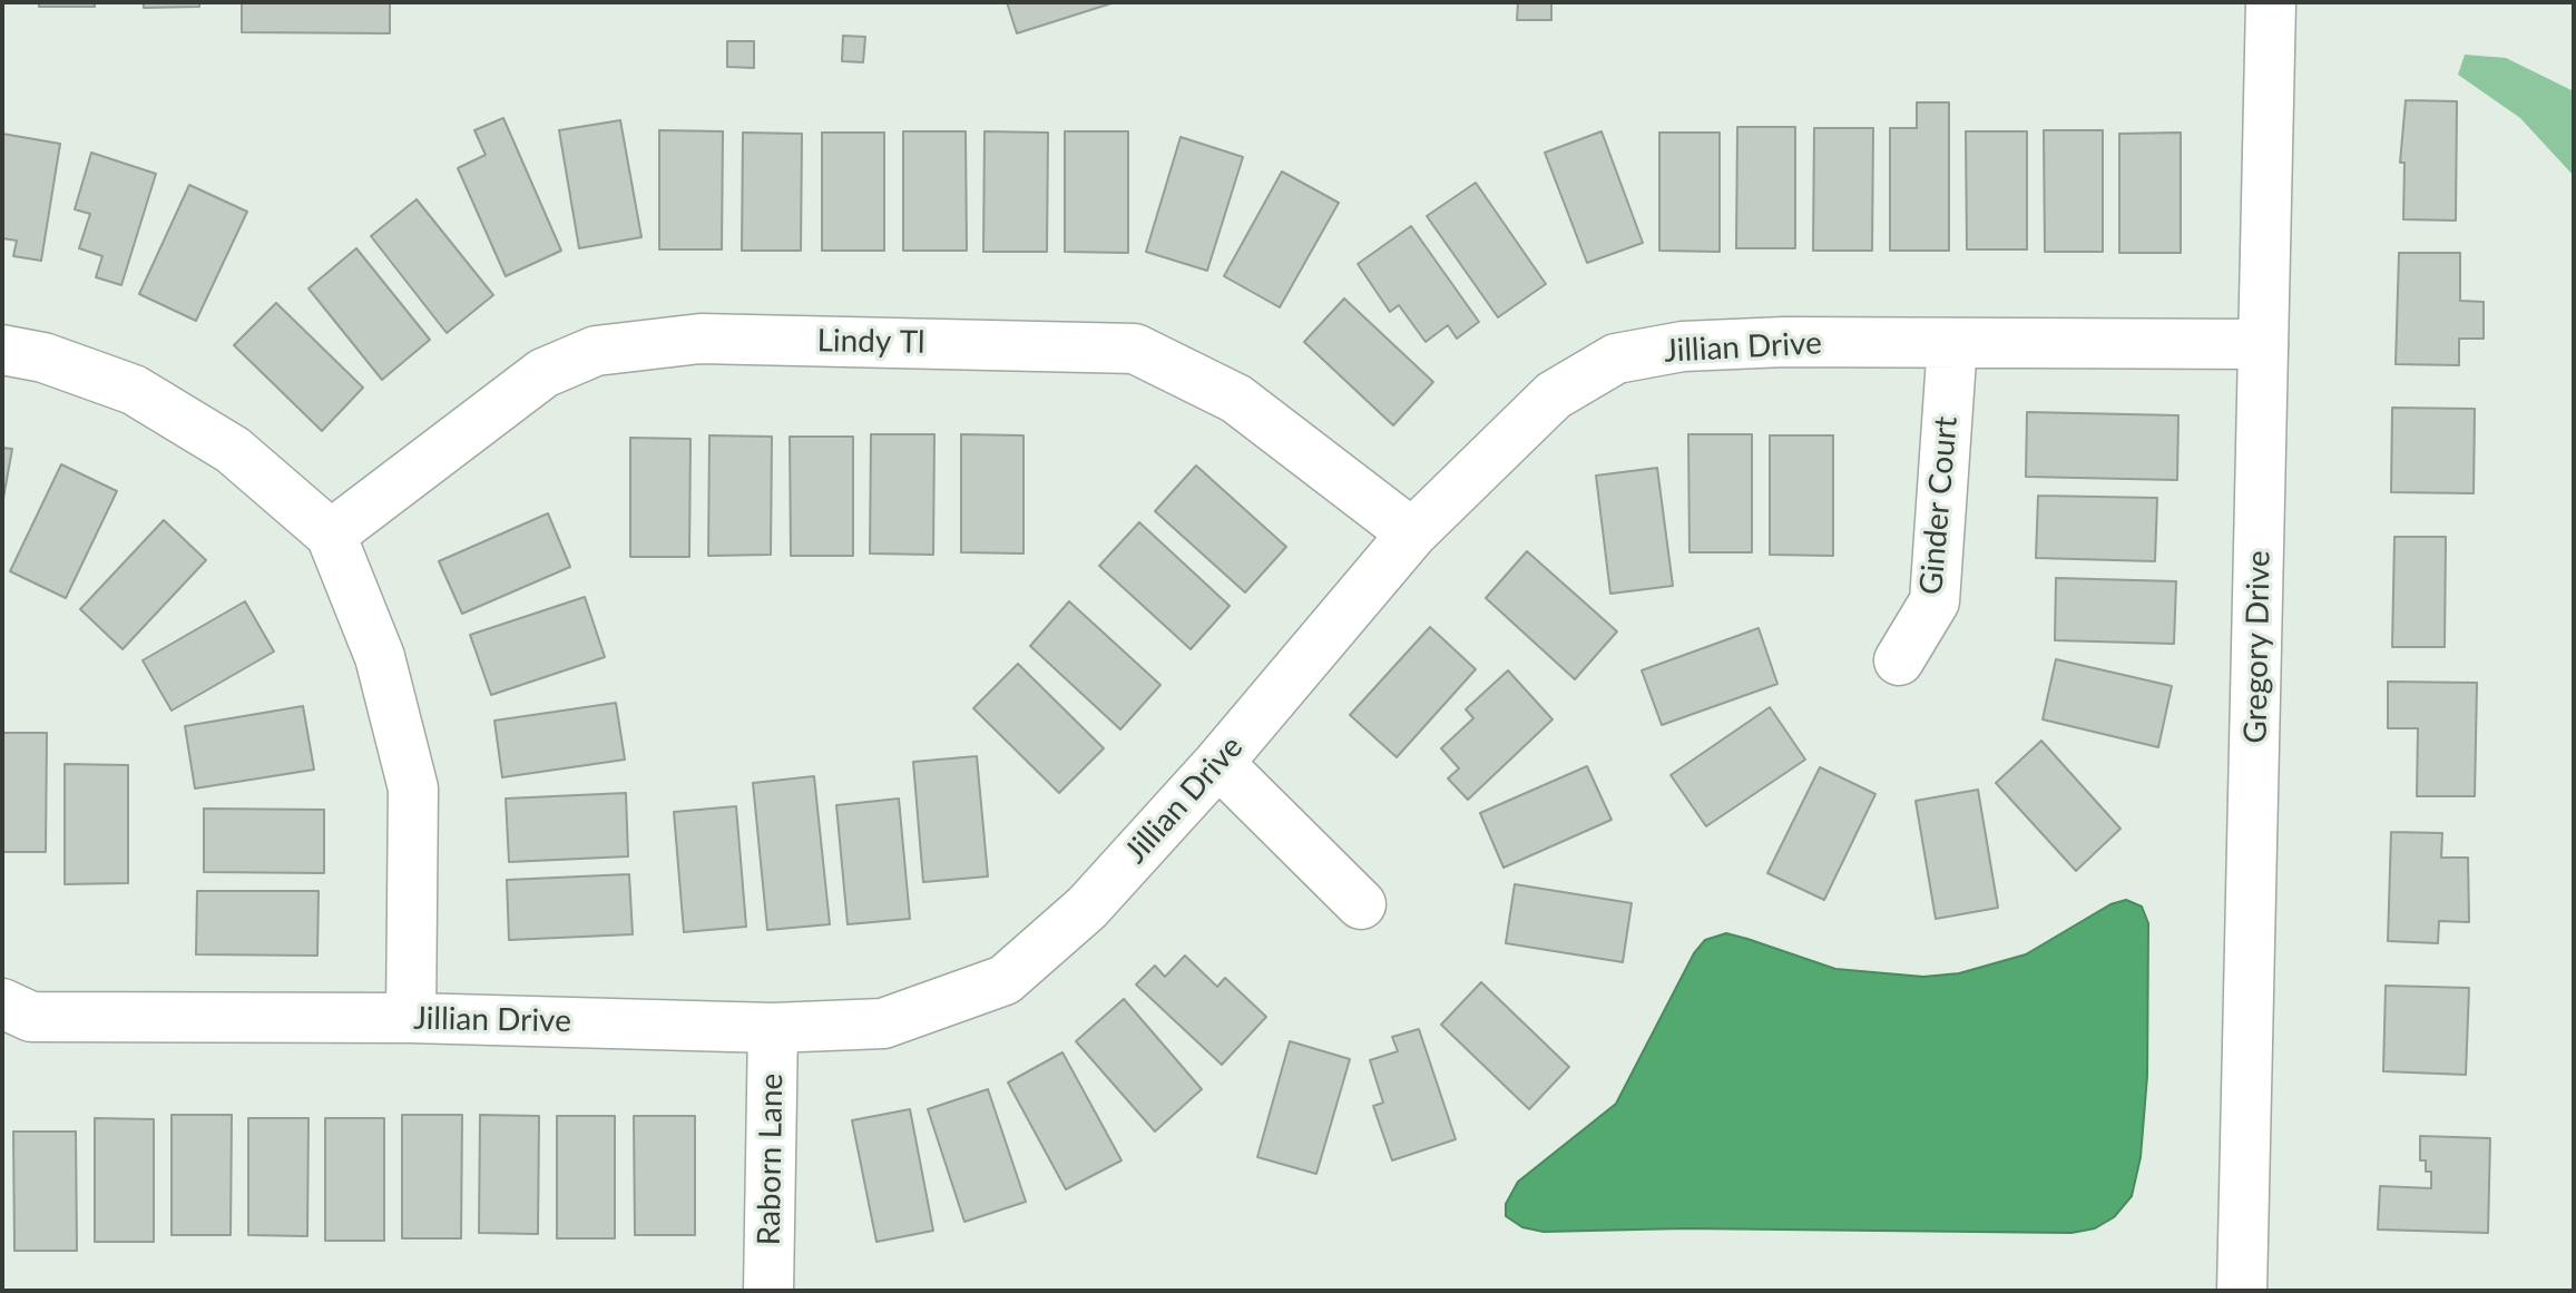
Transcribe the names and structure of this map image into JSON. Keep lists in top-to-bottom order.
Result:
{
  "streets": {
    "street": [
      "Lindy Tl",
      "Jillian Drive",
      "Ginder Court",
      "Gregory Drive",
      "Raborn Lane"
    ]
  },
  "crossings": [
    ["Lindy Tl", "Jillian Drive"],
    ["Jillian Drive", "Ginder Court"],
    ["Jillian Drive", "Gregory Drive"],
    ["Jillian Drive", "Raborn Lane"]
  ]
}
